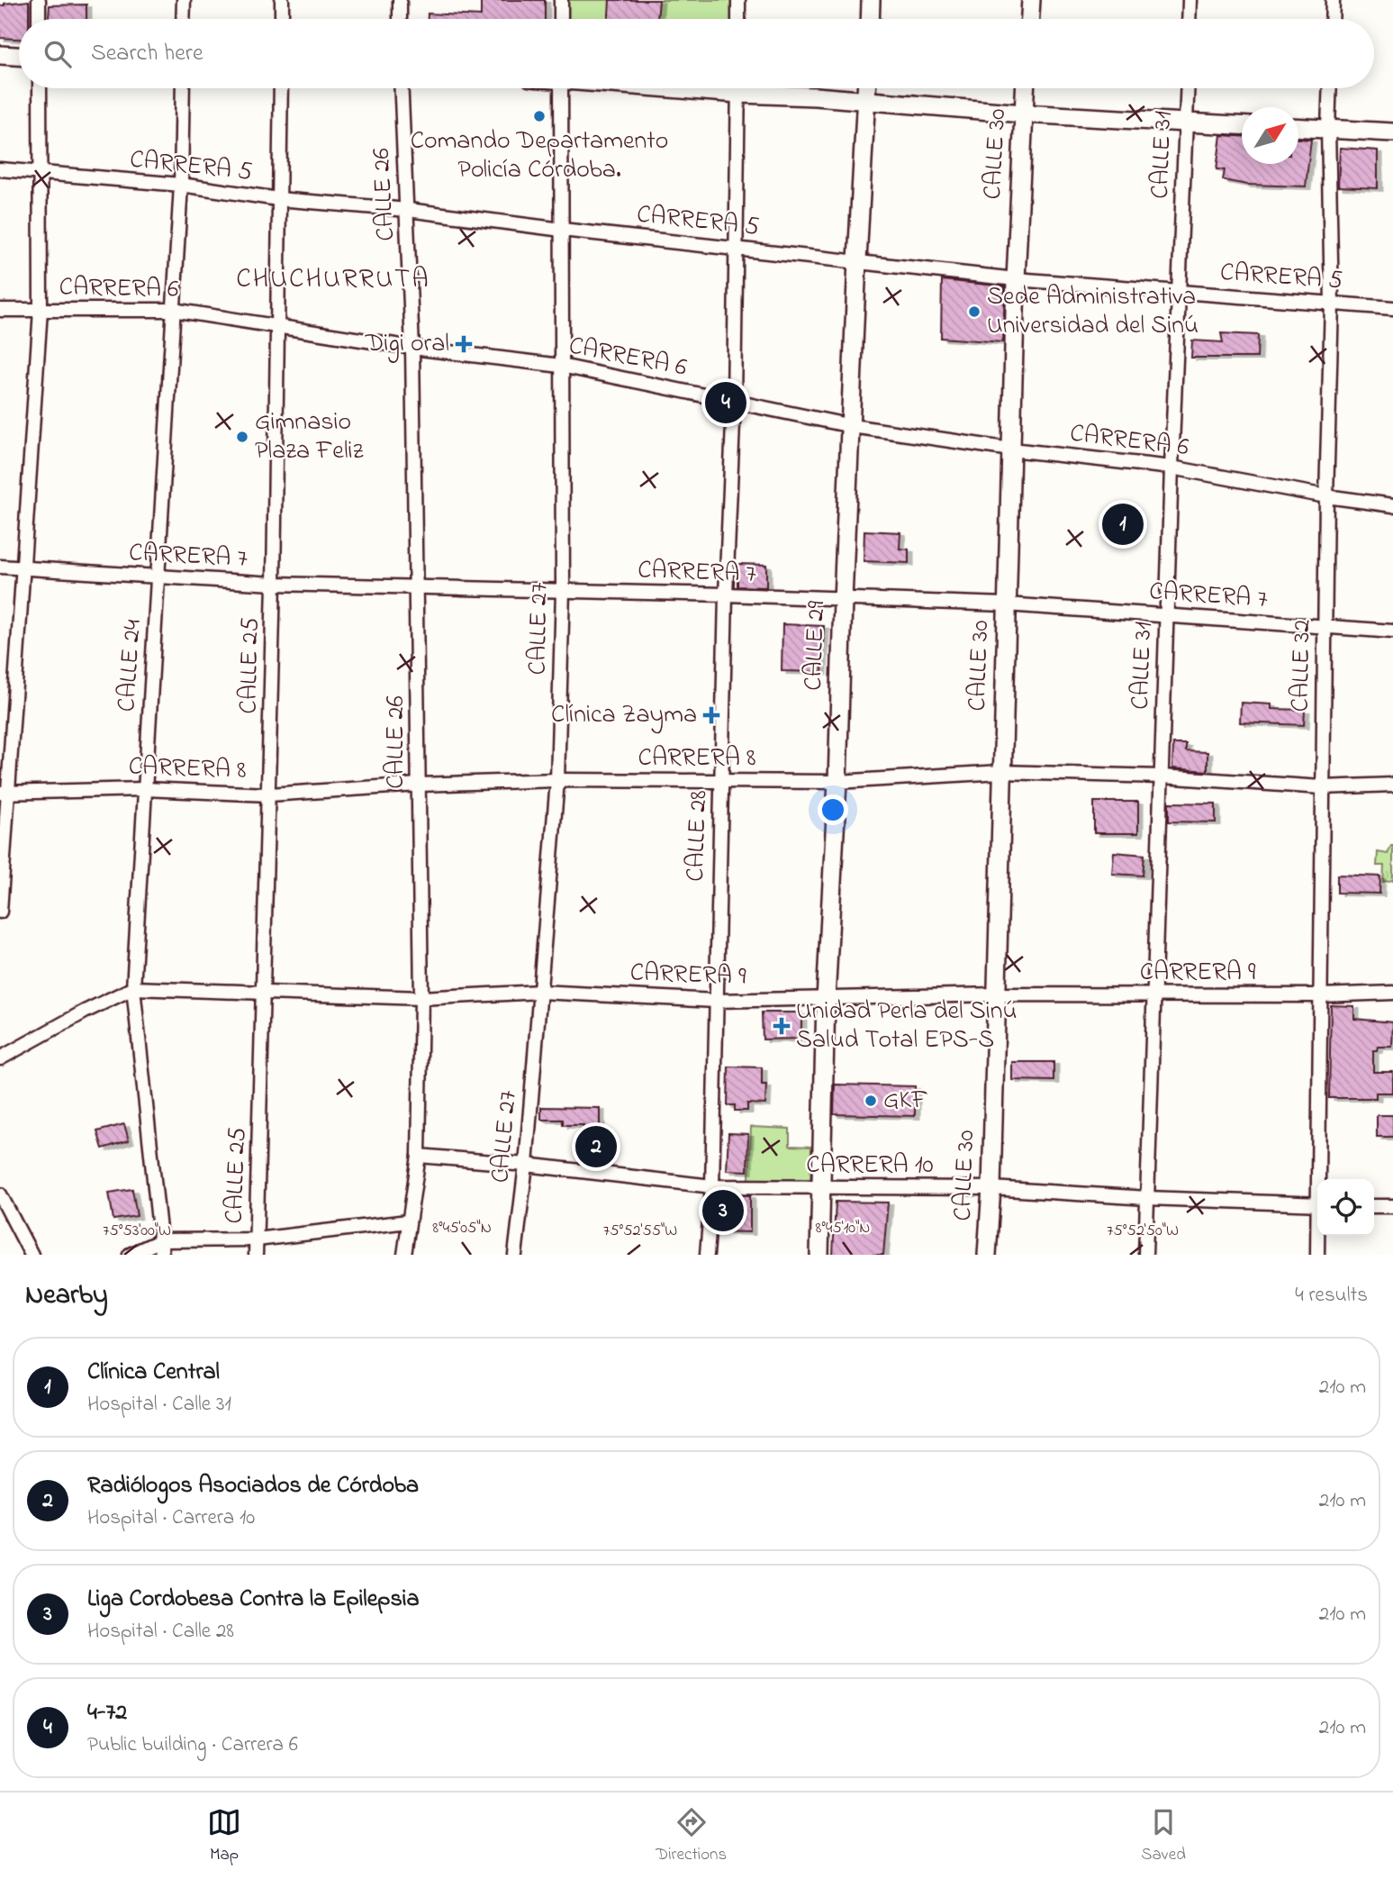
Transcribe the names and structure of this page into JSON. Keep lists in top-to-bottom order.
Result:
{
  "streets": {
    "street": [
      "CALLE 30",
      "CALLE 31",
      "CARRERA 5",
      "CALLE 26",
      "CARRERA 6",
      "CARRERA 7",
      "CALLE 27",
      "CALLE 29",
      "CALLE 24",
      "CALLE 25",
      "CALLE 32",
      "CARRERA 8",
      "CALLE 28",
      "CARRERA 9",
      "CARRERA 10"
    ]
  },
  "crossings": [
    ["CALLE 30", "CARRERA 5"],
    ["CALLE 30", "CARRERA 6"],
    ["CALLE 30", "CARRERA 7"],
    ["CALLE 30", "CARRERA 8"],
    ["CALLE 30", "CARRERA 9"],
    ["CALLE 30", "CARRERA 10"],
    ["CALLE 31", "CARRERA 5"],
    ["CALLE 31", "CARRERA 6"],
    ["CALLE 31", "CARRERA 7"],
    ["CALLE 31", "CARRERA 8"],
    ["CALLE 31", "CARRERA 9"],
    ["CALLE 31", "CARRERA 10"],
    ["CARRERA 5", "CALLE 26"],
    ["CARRERA 5", "CALLE 27"],
    ["CARRERA 5", "CALLE 29"],
    ["CARRERA 5", "CALLE 24"],
    ["CARRERA 5", "CALLE 25"],
    ["CARRERA 5", "CALLE 32"],
    ["CARRERA 5", "CALLE 28"],
    ["CALLE 26", "CARRERA 6"],
    ["CALLE 26", "CARRERA 7"],
    ["CALLE 26", "CARRERA 8"],
    ["CALLE 26", "CARRERA 9"],
    ["CALLE 26", "CARRERA 10"],
    ["CARRERA 6", "CALLE 27"],
    ["CARRERA 6", "CALLE 29"],
    ["CARRERA 6", "CALLE 24"],
    ["CARRERA 6", "CALLE 25"],
    ["CARRERA 6", "CALLE 32"],
    ["CARRERA 6", "CALLE 28"],
    ["CARRERA 7", "CALLE 27"],
    ["CARRERA 7", "CALLE 29"],
    ["CARRERA 7", "CALLE 24"],
    ["CARRERA 7", "CALLE 25"],
    ["CARRERA 7", "CALLE 32"],
    ["CARRERA 7", "CALLE 28"],
    ["CALLE 27", "CARRERA 8"],
    ["CALLE 27", "CARRERA 9"],
    ["CALLE 27", "CARRERA 10"],
    ["CALLE 29", "CARRERA 8"],
    ["CALLE 29", "CARRERA 9"],
    ["CALLE 29", "CARRERA 10"],
    ["CALLE 24", "CARRERA 8"],
    ["CALLE 24", "CARRERA 9"],
    ["CALLE 25", "CARRERA 8"],
    ["CALLE 25", "CARRERA 9"],
    ["CALLE 32", "CARRERA 8"],
    ["CALLE 32", "CARRERA 9"],
    ["CARRERA 8", "CALLE 28"],
    ["CALLE 28", "CARRERA 9"],
    ["CALLE 28", "CARRERA 10"]
  ],
  "districts": ["CHUCHURRUTA"],
  "places": {
    "other": [
      "Comando Departamento Policía Córdoba.",
      "Sede Administrativa Universidad del Sinú",
      "Gimnasio Plaza Feliz",
      "GKF"
    ],
    "health": ["Digi oral", "Clínica Zayma", "Unidad Perla del Sinú Salud Total EPS-S"]
  },
  "north": "top right",
  "page": {
    "search": "Search here",
    "pins": [
      "4",
      "1",
      "2",
      "3"
    ],
    "heading": ["Nearby", "4 results"],
    "list": [
      {
        "mark": "1",
        "name": "Clínica Central",
        "note": "Hospital · Calle 31",
        "value": "210 m"
      },
      {
        "mark": "2",
        "name": "Radiólogos Asociados de Córdoba",
        "note": "Hospital · Carrera 10",
        "value": "210 m"
      },
      {
        "mark": "3",
        "name": "Liga Cordobesa Contra la Epilepsia",
        "note": "Hospital · Calle 28",
        "value": "210 m"
      },
      {
        "mark": "4",
        "name": "4-72",
        "note": "Public building · Carrera 6",
        "value": "210 m"
      }
    ],
    "nav": ["Map", "Directions", "Saved"]
  },
  "coordinates": [
    "8°45'05\"N",
    "8°45'10\"N",
    "75°53'00\"W",
    "75°52'55\"W",
    "75°52'50\"W"
  ]
}
